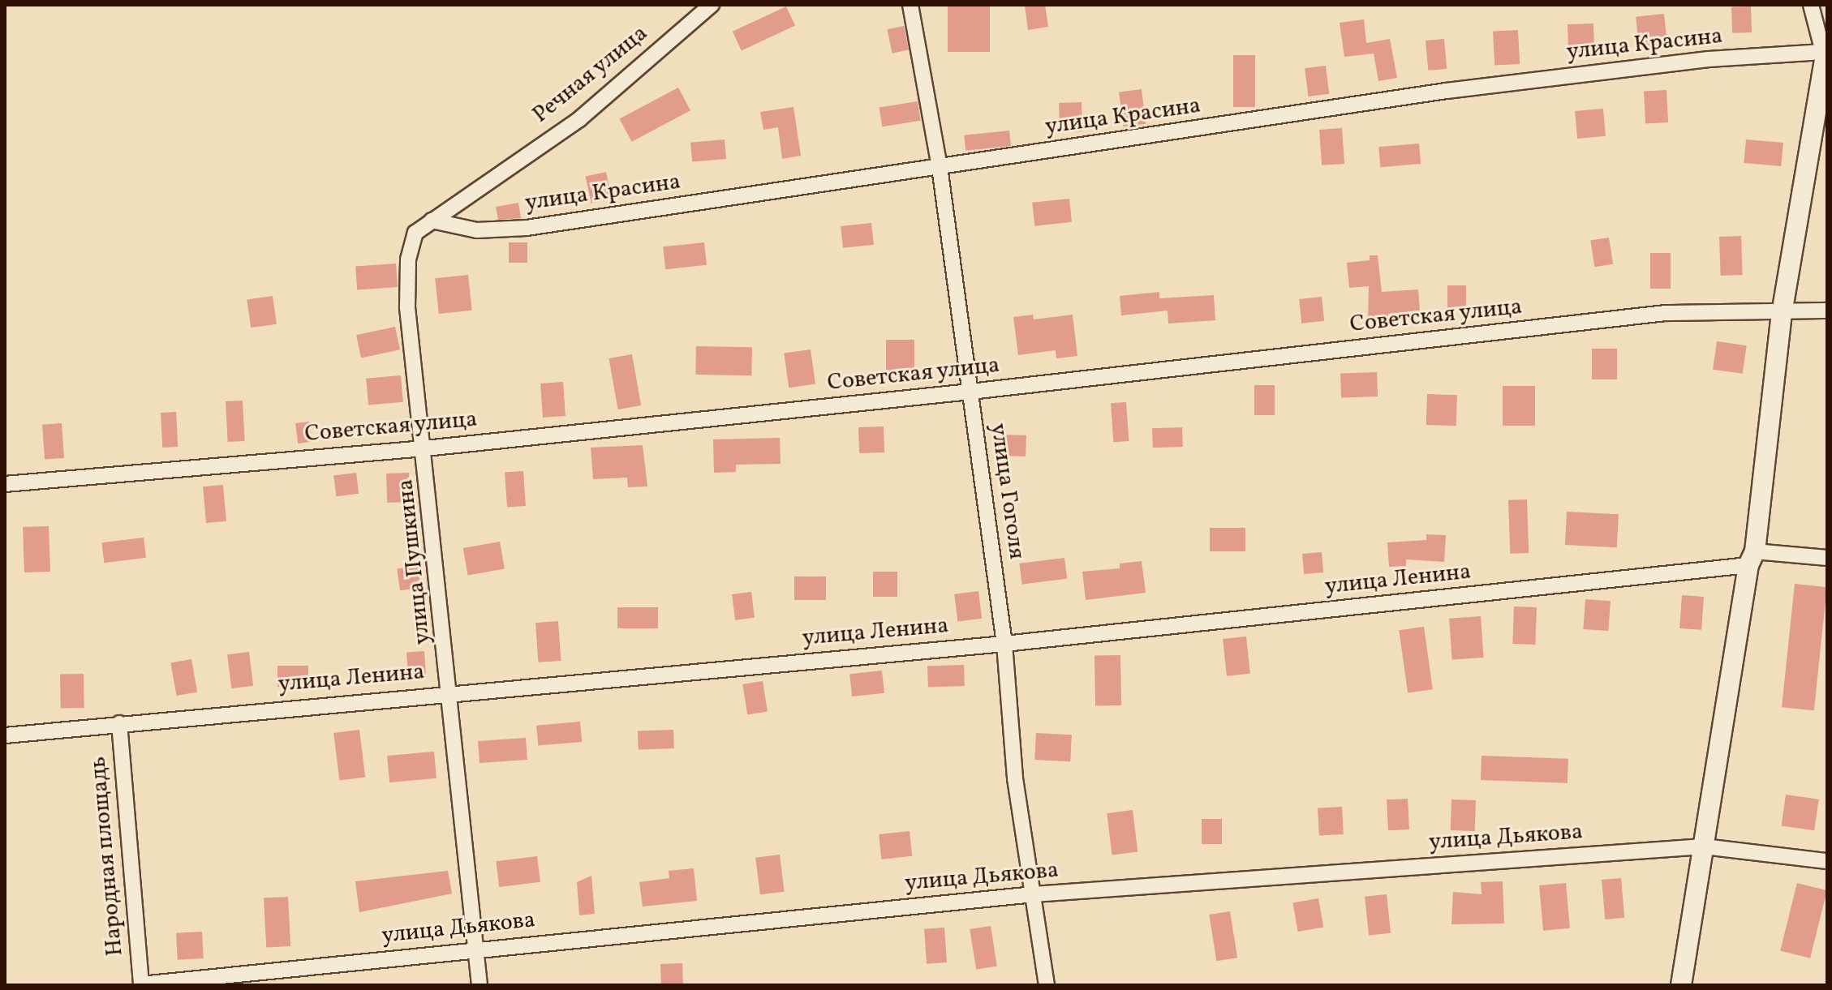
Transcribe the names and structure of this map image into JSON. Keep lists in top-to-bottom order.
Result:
{
  "streets": {
    "street": [
      "улица Красина",
      "Речная улица",
      "Советская улица",
      "улица Гоголя",
      "улица Пушкина",
      "улица Ленина",
      "улица Дьякова",
      "Народная площадь"
    ]
  },
  "crossings": [
    ["улица Красина", "Речная улица"],
    ["улица Красина", "улица Гоголя"],
    ["улица Красина", "улица Пушкина"],
    ["Речная улица", "улица Пушкина"],
    ["Советская улица", "улица Гоголя"],
    ["Советская улица", "улица Пушкина"],
    ["улица Гоголя", "улица Ленина"],
    ["улица Гоголя", "улица Дьякова"],
    ["улица Пушкина", "улица Ленина"],
    ["улица Пушкина", "улица Дьякова"],
    ["улица Ленина", "Народная площадь"],
    ["улица Дьякова", "Народная площадь"]
  ]
}
